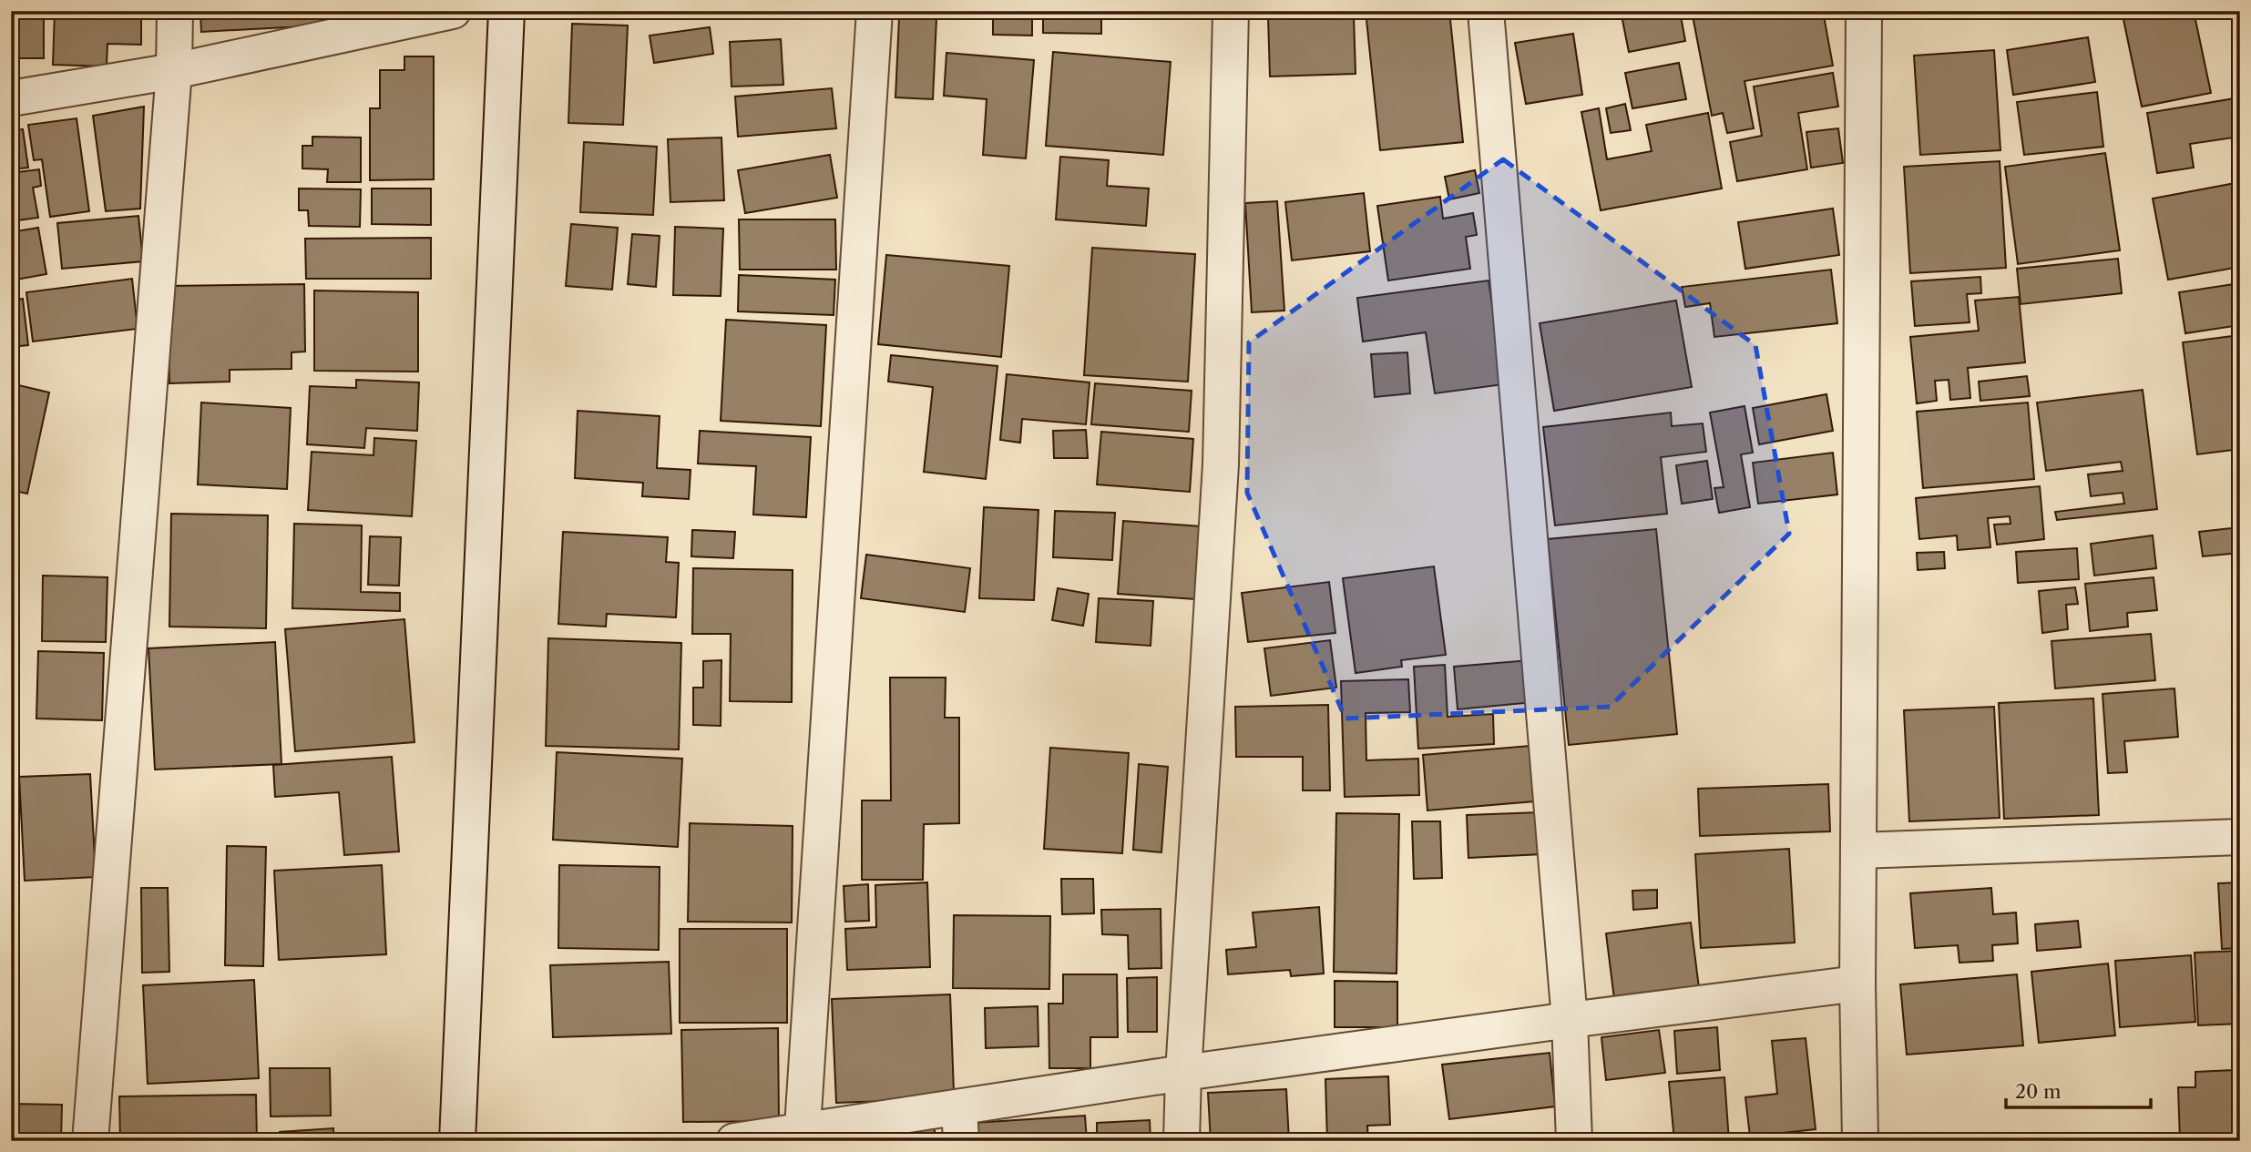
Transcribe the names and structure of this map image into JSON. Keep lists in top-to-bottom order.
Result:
{
  "scale_bar": "20 m"
}
